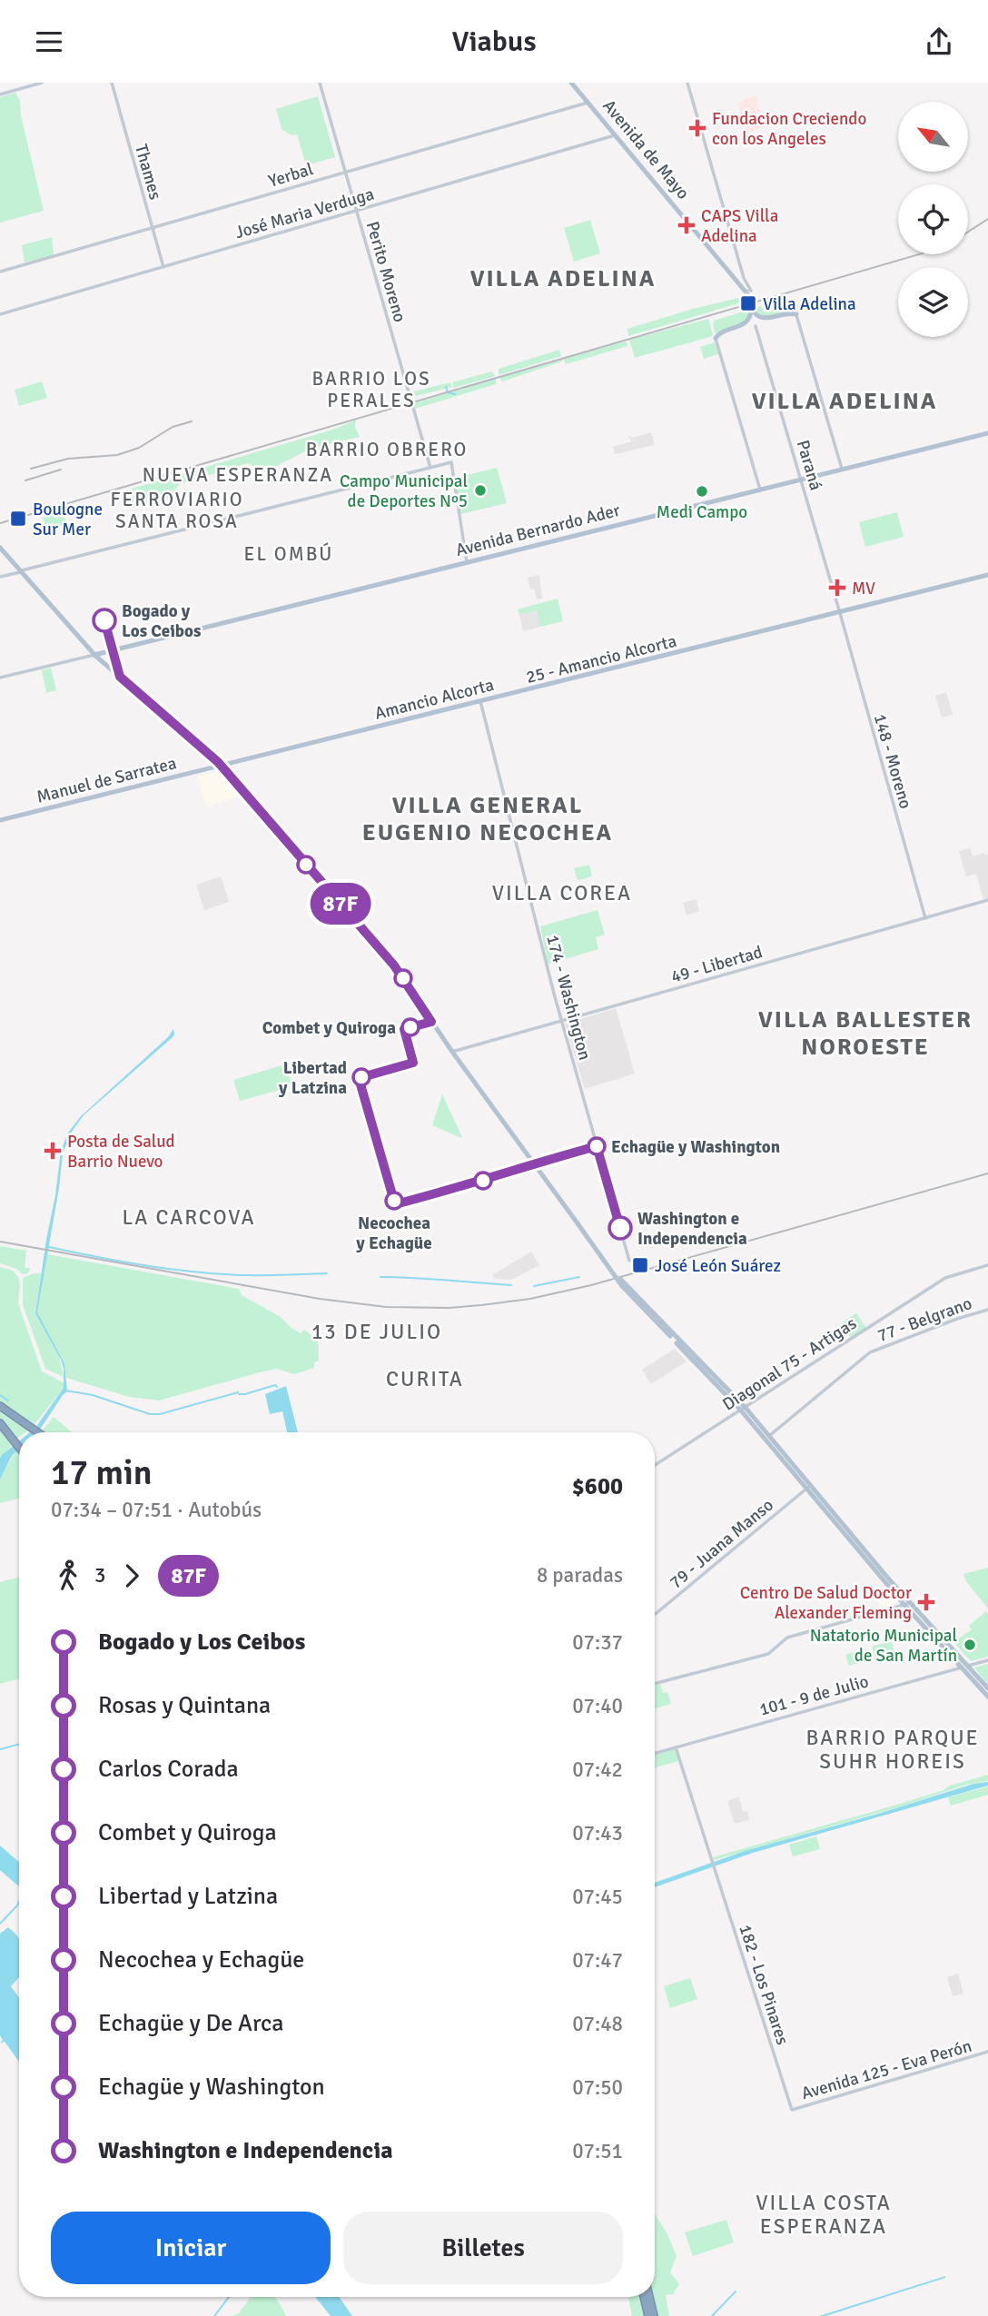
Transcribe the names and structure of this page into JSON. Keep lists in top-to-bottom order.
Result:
{
  "streets": {
    "main road": [
      "Avenida de Mayo",
      "Avenida Bernardo Ader",
      "Amancio Alcorta",
      "Manuel de Sarratea"
    ],
    "street": [
      "Thames",
      "Yerbal",
      "José Maria Verduga",
      "Perito Moreno",
      "Paraná",
      "148 - Moreno",
      "49 - Libertad",
      "174 - Washington",
      "77 - Belgrano",
      "Diagonal 75 - Artigas",
      "79 - Juana Manso",
      "101 - 9 de Julio",
      "182 - Los Pinares",
      "Avenida 125 - Eva Perón"
    ]
  },
  "crossings": [
    ["Avenida de Mayo", "Yerbal"],
    ["Avenida de Mayo", "José Maria Verduga"],
    ["Thames", "Yerbal"],
    ["Thames", "José Maria Verduga"],
    ["Yerbal", "Perito Moreno"],
    ["José Maria Verduga", "Perito Moreno"],
    ["Paraná", "Avenida Bernardo Ader"],
    ["Paraná", "Amancio Alcorta"],
    ["Paraná", "148 - Moreno"],
    ["Amancio Alcorta", "148 - Moreno"],
    ["Amancio Alcorta", "Manuel de Sarratea"],
    ["Amancio Alcorta", "174 - Washington"],
    ["148 - Moreno", "49 - Libertad"],
    ["49 - Libertad", "174 - Washington"],
    ["101 - 9 de Julio", "182 - Los Pinares"],
    ["182 - Los Pinares", "Avenida 125 - Eva Perón"]
  ],
  "districts": [
    "VILLA ADELINA",
    "BARRIO LOS PERALES",
    "VILLA ADELINA",
    "BARRIO OBRERO",
    "NUEVA ESPERANZA",
    "FERROVIARIO SANTA ROSA",
    "EL OMBÚ",
    "VILLA GENERAL EUGENIO NECOCHEA",
    "VILLA COREA",
    "VILLA BALLESTER NOROESTE",
    "LA CARCOVA",
    "13 DE JULIO",
    "CURITA",
    "BARRIO PARQUE SUHR HOREIS",
    "VILLA COSTA ESPERANZA"
  ],
  "places": {
    "health": [
      "Fundacion Creciendo con los Angeles",
      "CAPS Villa Adelina",
      "MV",
      "Posta de Salud Barrio Nuevo",
      "Centro De Salud Doctor Alexander Fleming"
    ],
    "transit": ["Villa Adelina", "Boulogne Sur Mer", "José León Suárez"],
    "other": [
      "Campo Municipal de Deportes Nº5",
      "Medi Campo",
      "Bogado y Los Ceibos",
      "Combet y Quiroga",
      "Libertad y Latzina",
      "Echagüe y Washington",
      "Necochea y Echagüe",
      "Washington e Independencia",
      "Natatorio Municipal de San Martín"
    ]
  },
  "lines": ["bus line 87F"],
  "north": "top left",
  "page": {
    "header": "Viabus",
    "on_map": "87F",
    "heading": ["17 min", "07:34 – 07:51 · Autobús", "$600"],
    "legs": ["3", "87F", "8 paradas"],
    "list": [
      {
        "name": "Bogado y Los Ceibos",
        "value": "07:37"
      },
      {
        "name": "Rosas y Quintana",
        "value": "07:40"
      },
      {
        "name": "Carlos Corada",
        "value": "07:42"
      },
      {
        "name": "Combet y Quiroga",
        "value": "07:43"
      },
      {
        "name": "Libertad y Latzina",
        "value": "07:45"
      },
      {
        "name": "Necochea y Echagüe",
        "value": "07:47"
      },
      {
        "name": "Echagüe y De Arca",
        "value": "07:48"
      },
      {
        "name": "Echagüe y Washington",
        "value": "07:50"
      },
      {
        "name": "Washington e Independencia",
        "value": "07:51"
      }
    ],
    "buttons": ["Iniciar", "Billetes"]
  }
}
